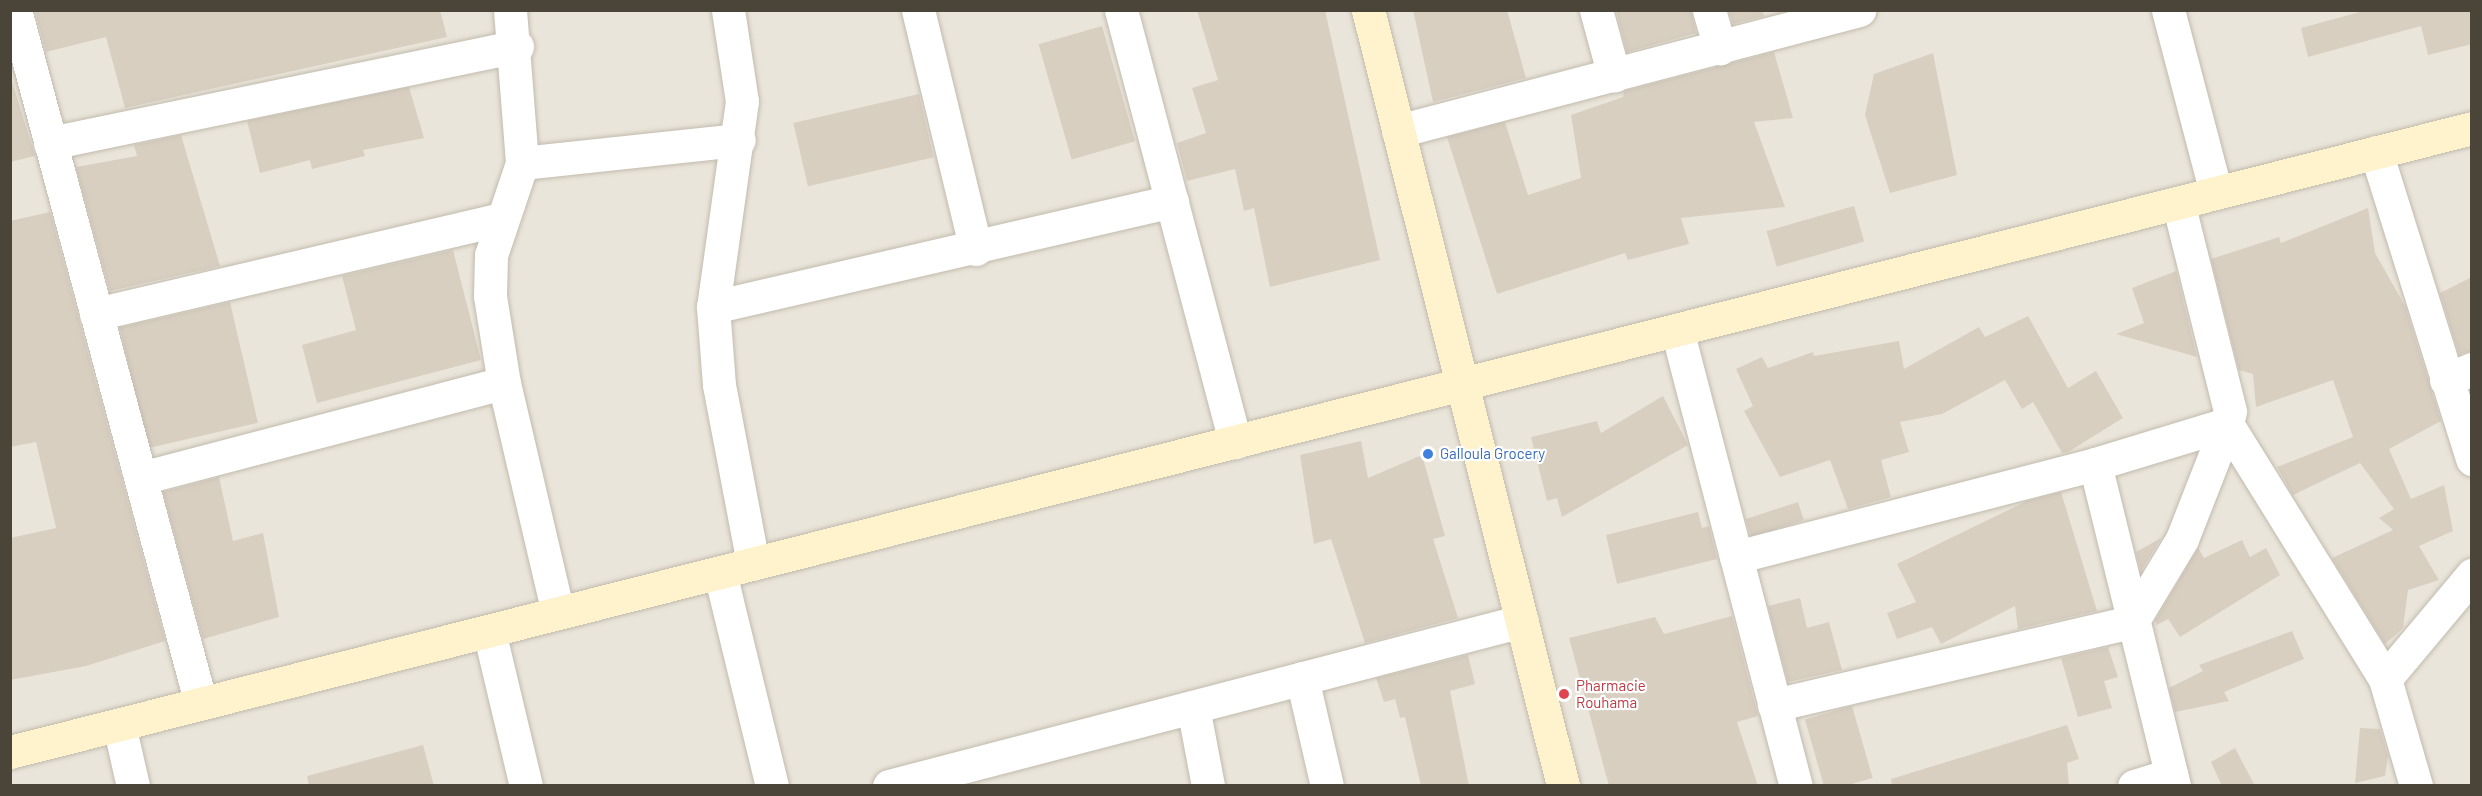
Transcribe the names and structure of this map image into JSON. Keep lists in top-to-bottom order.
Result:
{
  "places": ["Galloula Grocery", "Pharmacie Rouhama"]
}
